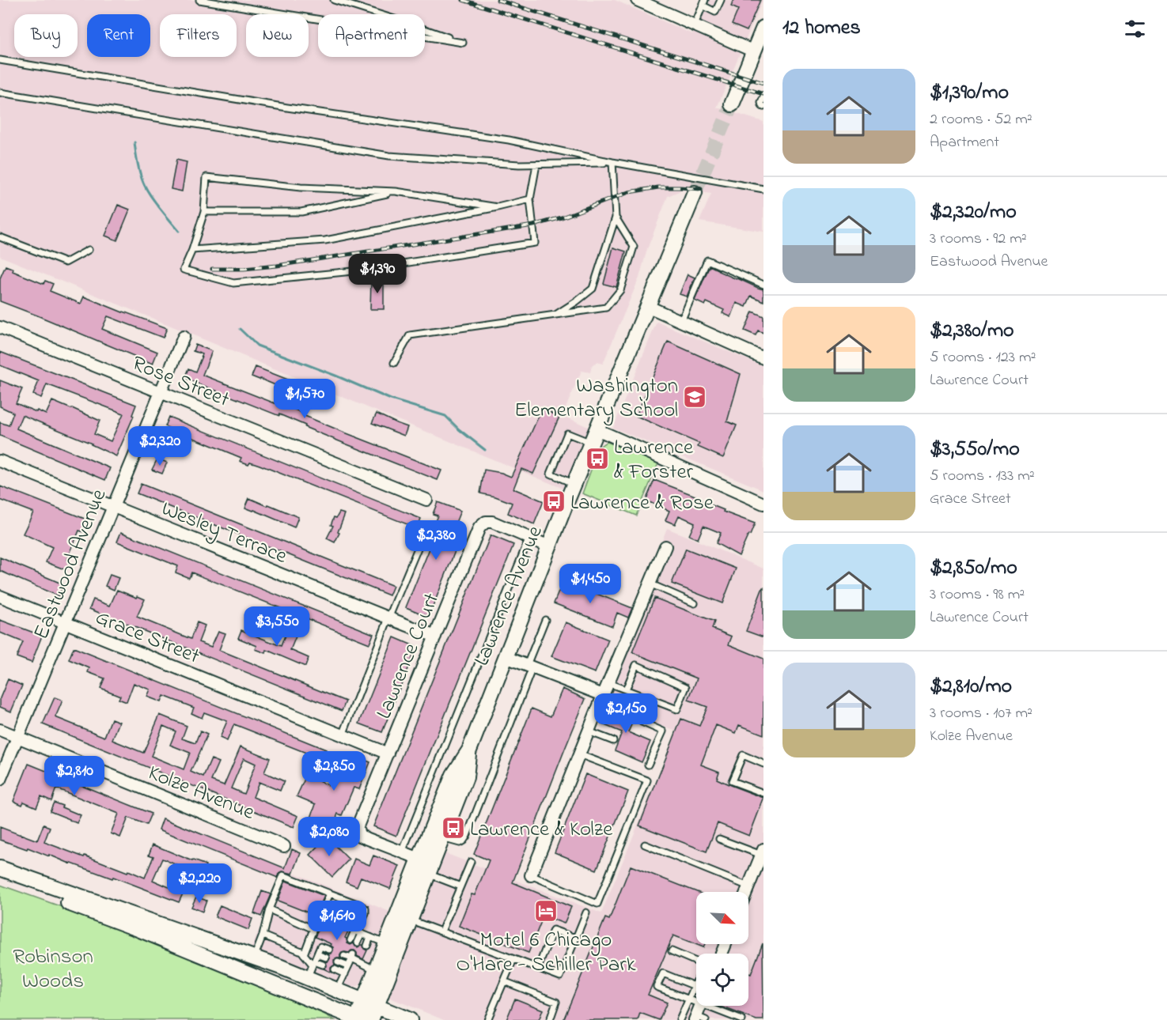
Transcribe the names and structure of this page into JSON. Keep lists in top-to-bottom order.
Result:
{
  "streets": {
    "main road": ["Lawrence Avenue"],
    "street": [
      "Rose Street",
      "Wesley Terrace",
      "Eastwood Avenue",
      "Grace Street",
      "Lawrence Court",
      "Kolze Avenue"
    ]
  },
  "crossings": [
    ["Rose Street", "Eastwood Avenue"],
    ["Wesley Terrace", "Eastwood Avenue"],
    ["Wesley Terrace", "Lawrence Court"],
    ["Eastwood Avenue", "Grace Street"],
    ["Eastwood Avenue", "Kolze Avenue"],
    ["Grace Street", "Lawrence Court"]
  ],
  "parks": ["Robinson Woods"],
  "places": {
    "school or university": ["Washington Elementary School"],
    "bus stop": ["Lawrence & Forster", "Lawrence & Rose", "Lawrence & Kolze"],
    "hotel": ["Motel 6 Chicago O'Hare - Schiller Park"]
  },
  "north": "bottom right",
  "page": {
    "heading": "12 homes",
    "chip": [
      "Buy",
      "Rent",
      "Filters",
      "New",
      "Apartment"
    ],
    "list": [
      {
        "name": "$1,390/mo",
        "note": "2 rooms · 52 m² · Apartment"
      },
      {
        "name": "$2,320/mo",
        "note": "3 rooms · 92 m² · Eastwood Avenue"
      },
      {
        "name": "$2,380/mo",
        "note": "5 rooms · 123 m² · Lawrence Court"
      },
      {
        "name": "$3,550/mo",
        "note": "5 rooms · 133 m² · Grace Street"
      },
      {
        "name": "$2,850/mo",
        "note": "3 rooms · 98 m² · Lawrence Court"
      },
      {
        "name": "$2,810/mo",
        "note": "3 rooms · 107 m² · Kolze Avenue"
      }
    ],
    "price": [
      "$1,390",
      "$1,570",
      "$2,320",
      "$2,380",
      "$1,450",
      "$3,550",
      "$2,150",
      "$2,850",
      "$2,810",
      "$2,080",
      "$2,220",
      "$1,610"
    ]
  }
}
